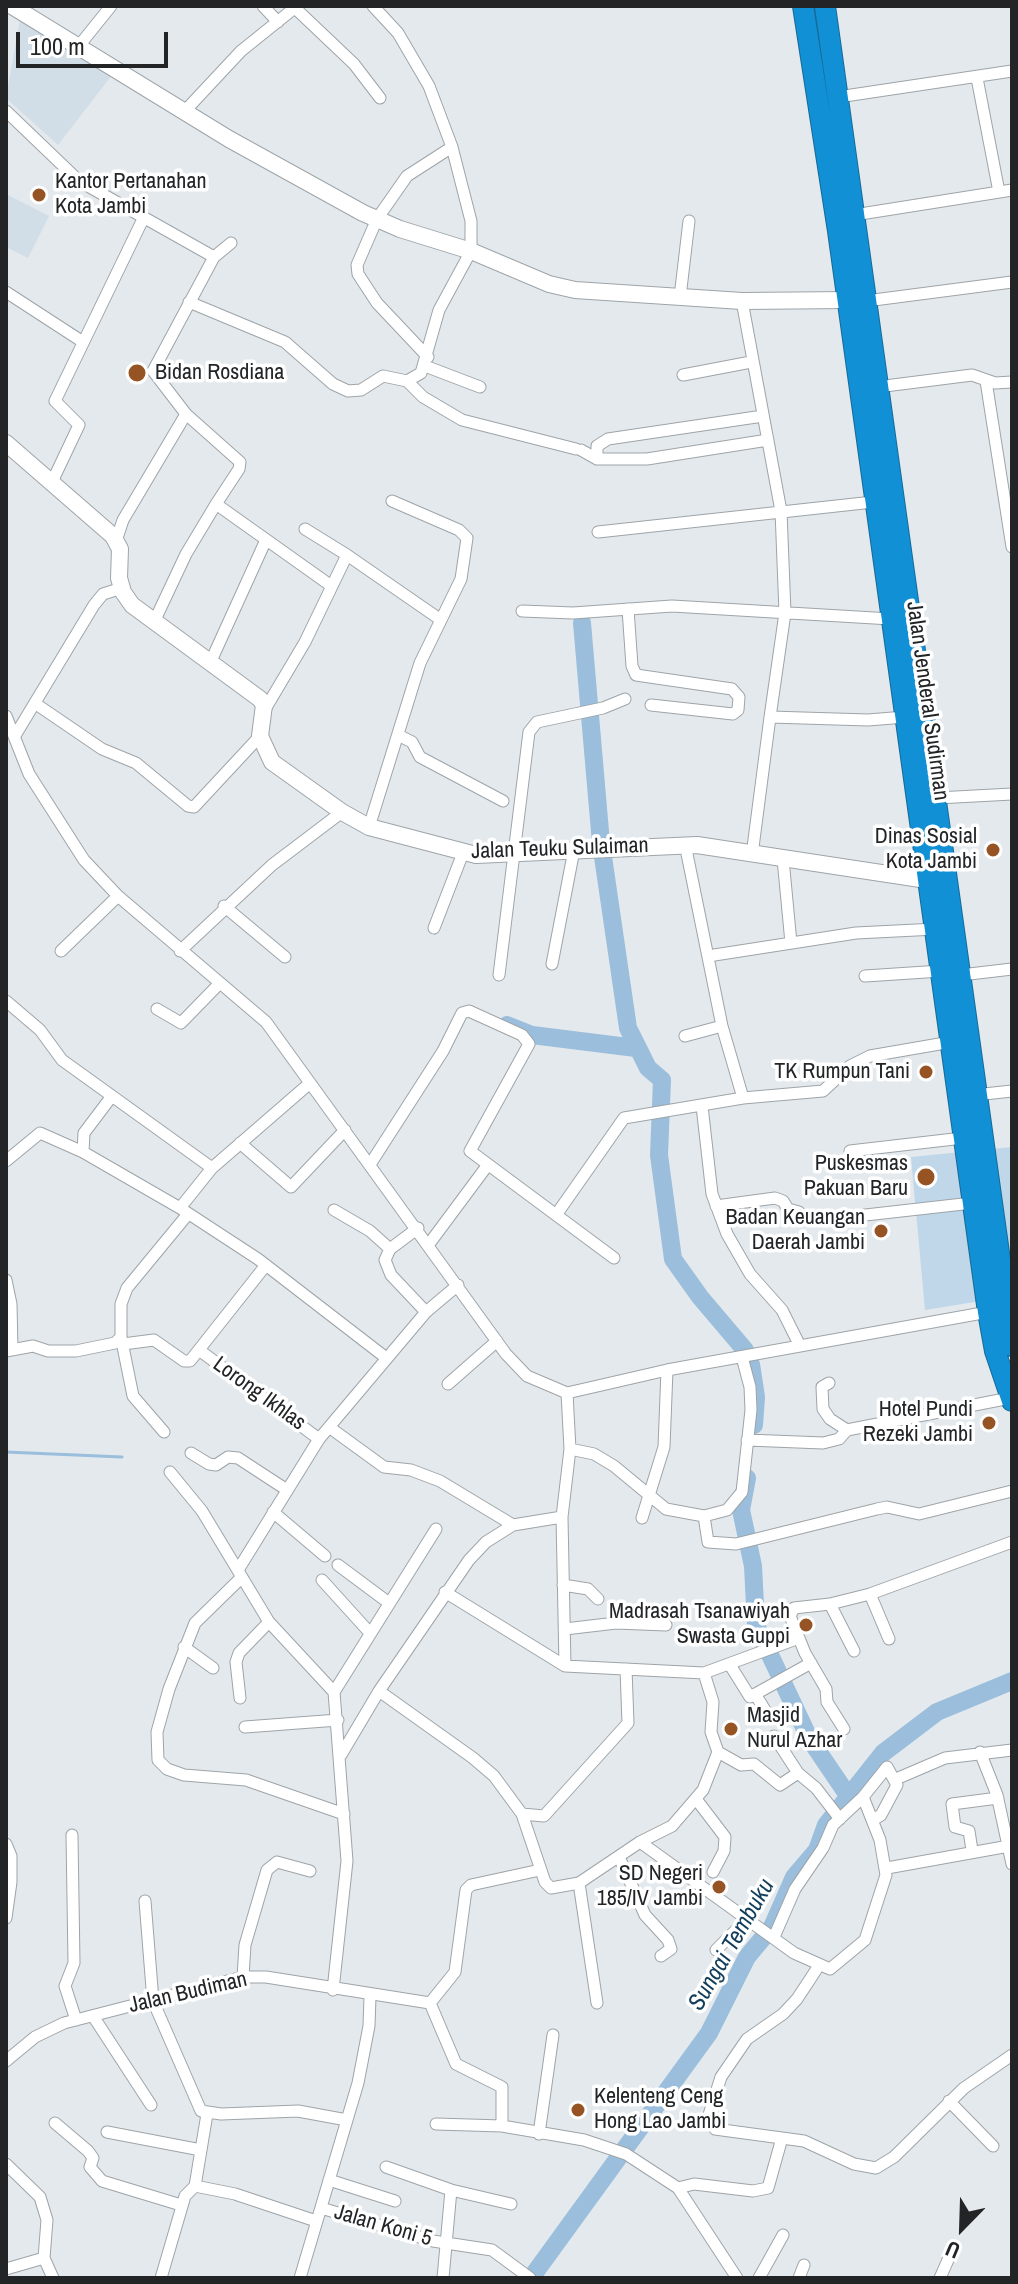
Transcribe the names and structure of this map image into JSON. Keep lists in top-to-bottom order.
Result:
{
  "streets": {
    "highway": ["Jalan Jenderal Sudirman"],
    "street": [
      "Jalan Teuku Sulaiman",
      "Lorong Ikhlas",
      "Jalan Budiman",
      "Jalan Koni 5"
    ]
  },
  "crossings": [
    ["Jalan Jenderal Sudirman", "Jalan Teuku Sulaiman"]
  ],
  "water": ["Sungai Tembuku"],
  "places": [
    "Kantor Pertanahan Kota Jambi",
    "Bidan Rosdiana",
    "Dinas Sosial Kota Jambi",
    "TK Rumpun Tani",
    "Puskesmas Pakuan Baru",
    "Badan Keuangan Daerah Jambi",
    "Hotel Pundi Rezeki Jambi",
    "Madrasah Tsanawiyah Swasta Guppi",
    "Masjid Nurul Azhar",
    "SD Negeri 185/IV Jambi",
    "Kelenteng Ceng Hong Lao Jambi"
  ],
  "scale_bar": "100 m",
  "north": "bottom left"
}
